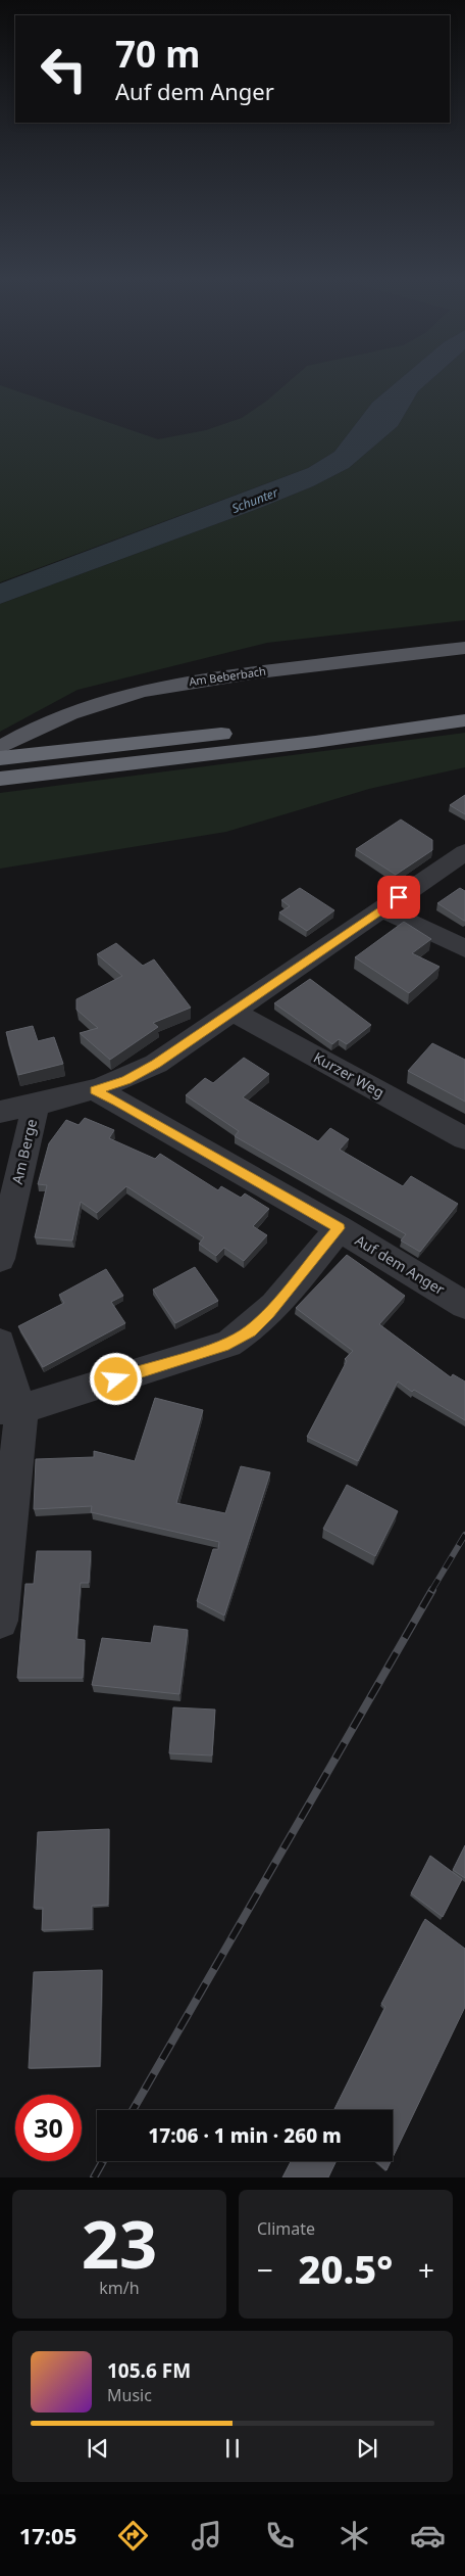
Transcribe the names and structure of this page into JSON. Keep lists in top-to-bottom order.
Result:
{
  "streets": {
    "main road": ["Am Beberbach"],
    "street": ["Kurzer Weg", "Am Berge", "Auf dem Anger"]
  },
  "water": ["Schunter"],
  "page": {
    "turn": ["70 m", "Auf dem Anger"],
    "limit": "30",
    "trip": "17:06 · 1 min · 260 m",
    "tile": [
      ["23", "km/h"],
      "Climate"
    ],
    "heat": ["−", "20.5°", "+"],
    "song": ["105.6 FM", "Music"],
    "tabs": "17:05"
  }
}
